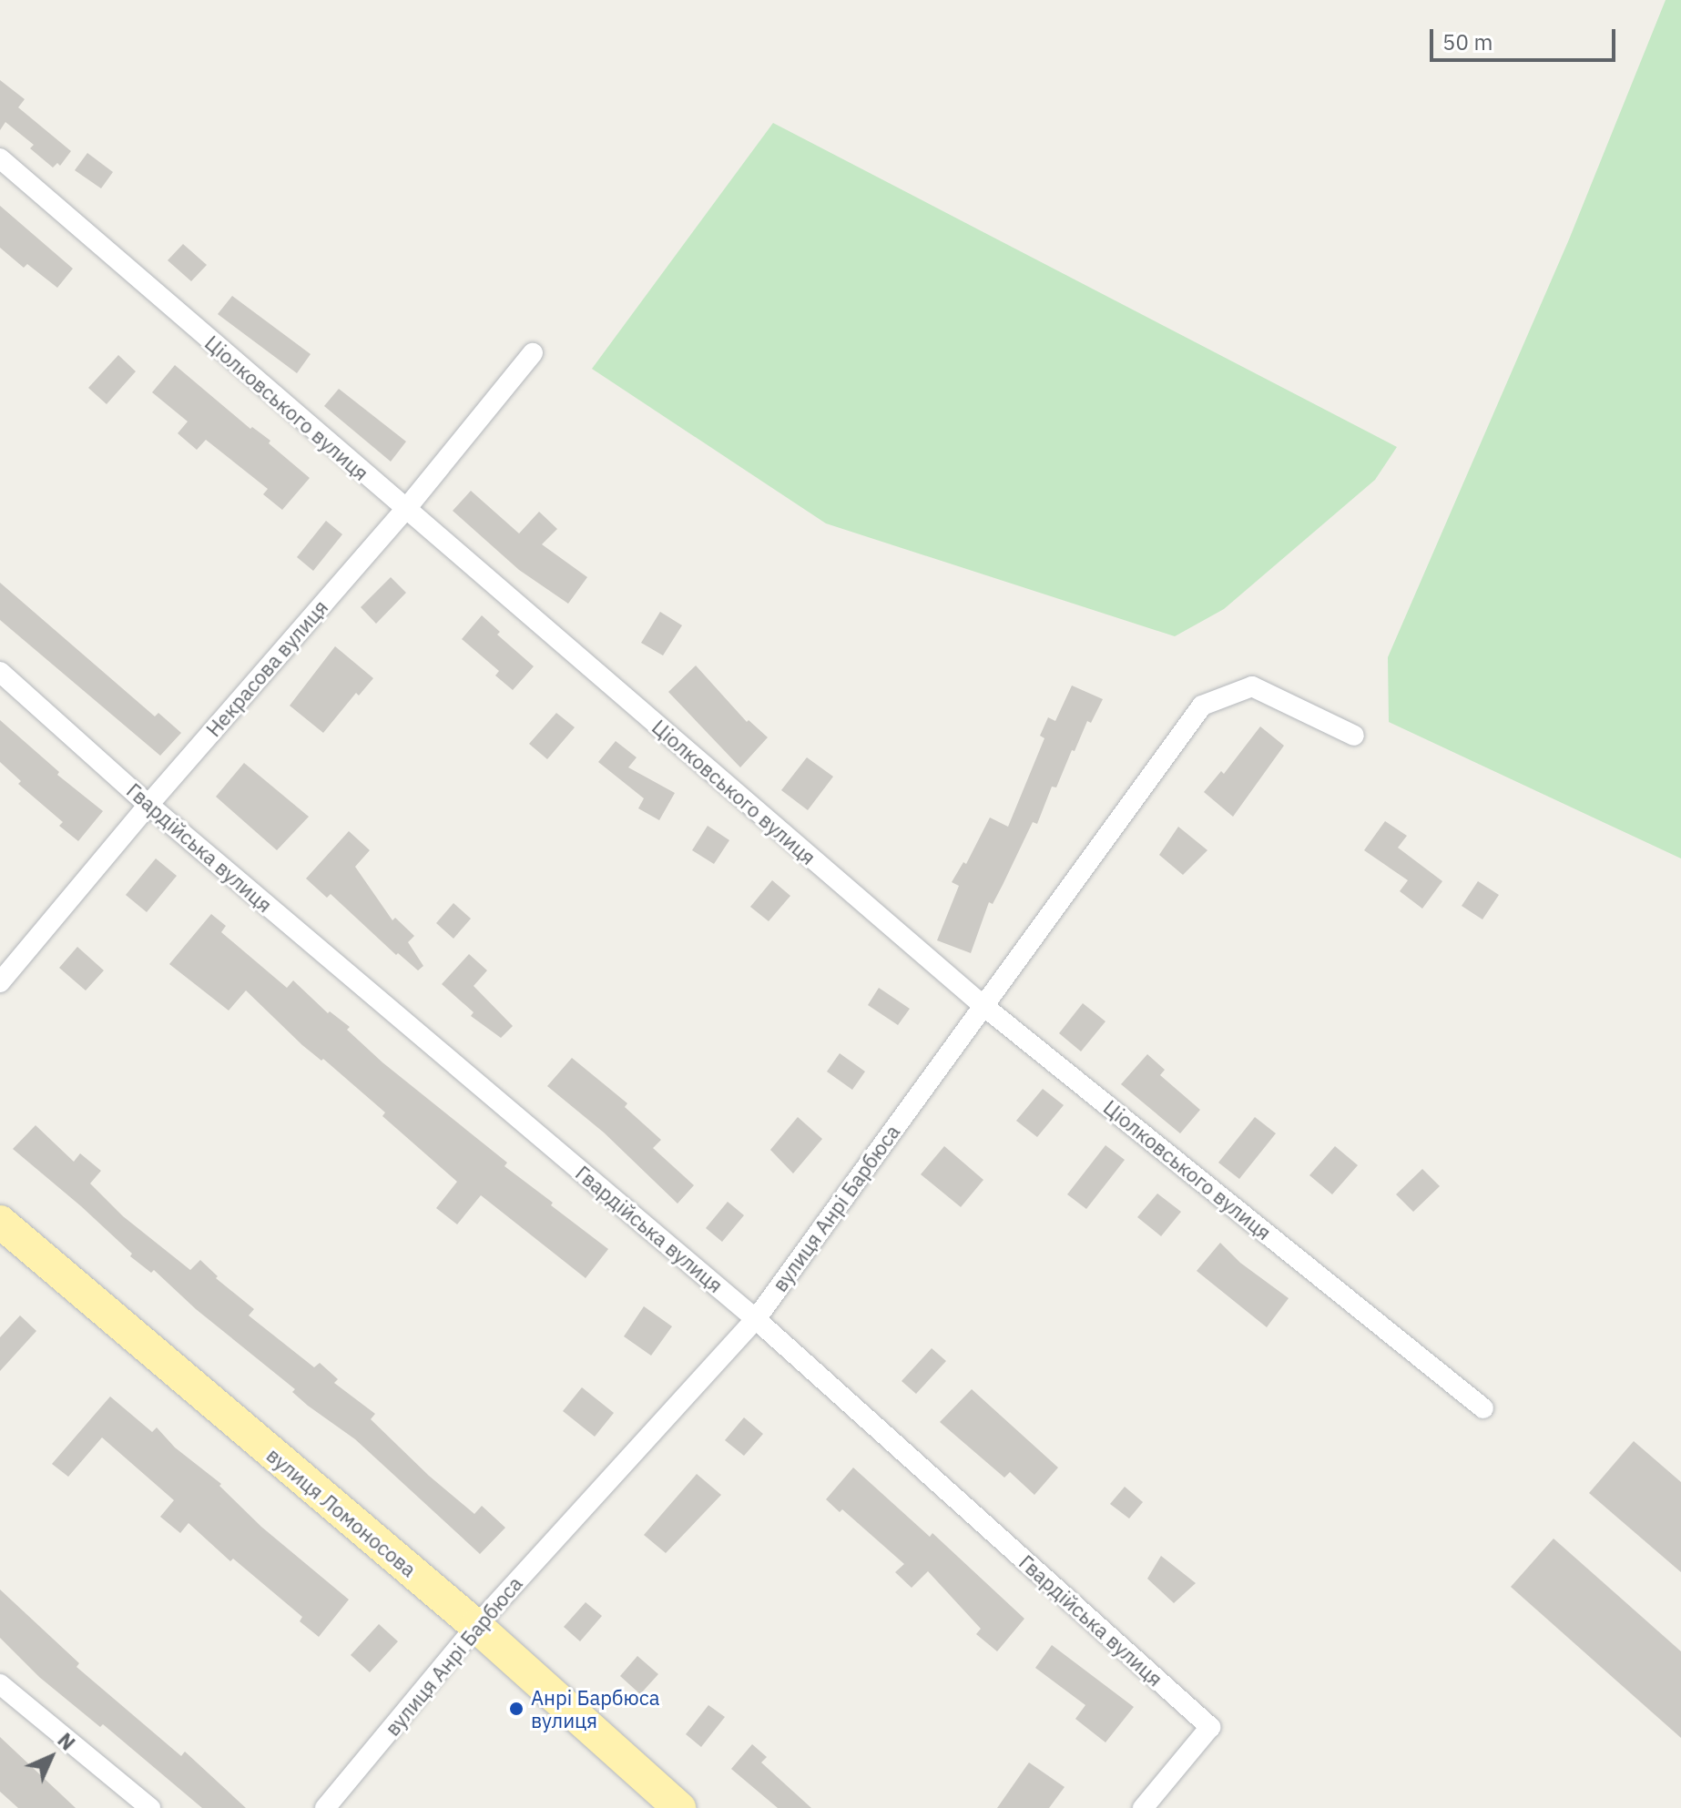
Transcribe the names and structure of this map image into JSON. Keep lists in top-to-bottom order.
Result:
{
  "streets": {
    "main road": ["вулиця Ломоносова"],
    "street": [
      "Ціолковського вулиця",
      "Некрасова вулиця",
      "Гвардійська вулиця",
      "вулиця Анрі Барбюса"
    ]
  },
  "crossings": [
    ["Ціолковського вулиця", "Некрасова вулиця"],
    ["Ціолковського вулиця", "вулиця Анрі Барбюса"],
    ["Некрасова вулиця", "Гвардійська вулиця"],
    ["Гвардійська вулиця", "вулиця Анрі Барбюса"],
    ["вулиця Анрі Барбюса", "вулиця Ломоносова"]
  ],
  "places": ["Анрі Барбюса вулиця"],
  "scale_bar": "50 m",
  "north": "top right"
}
